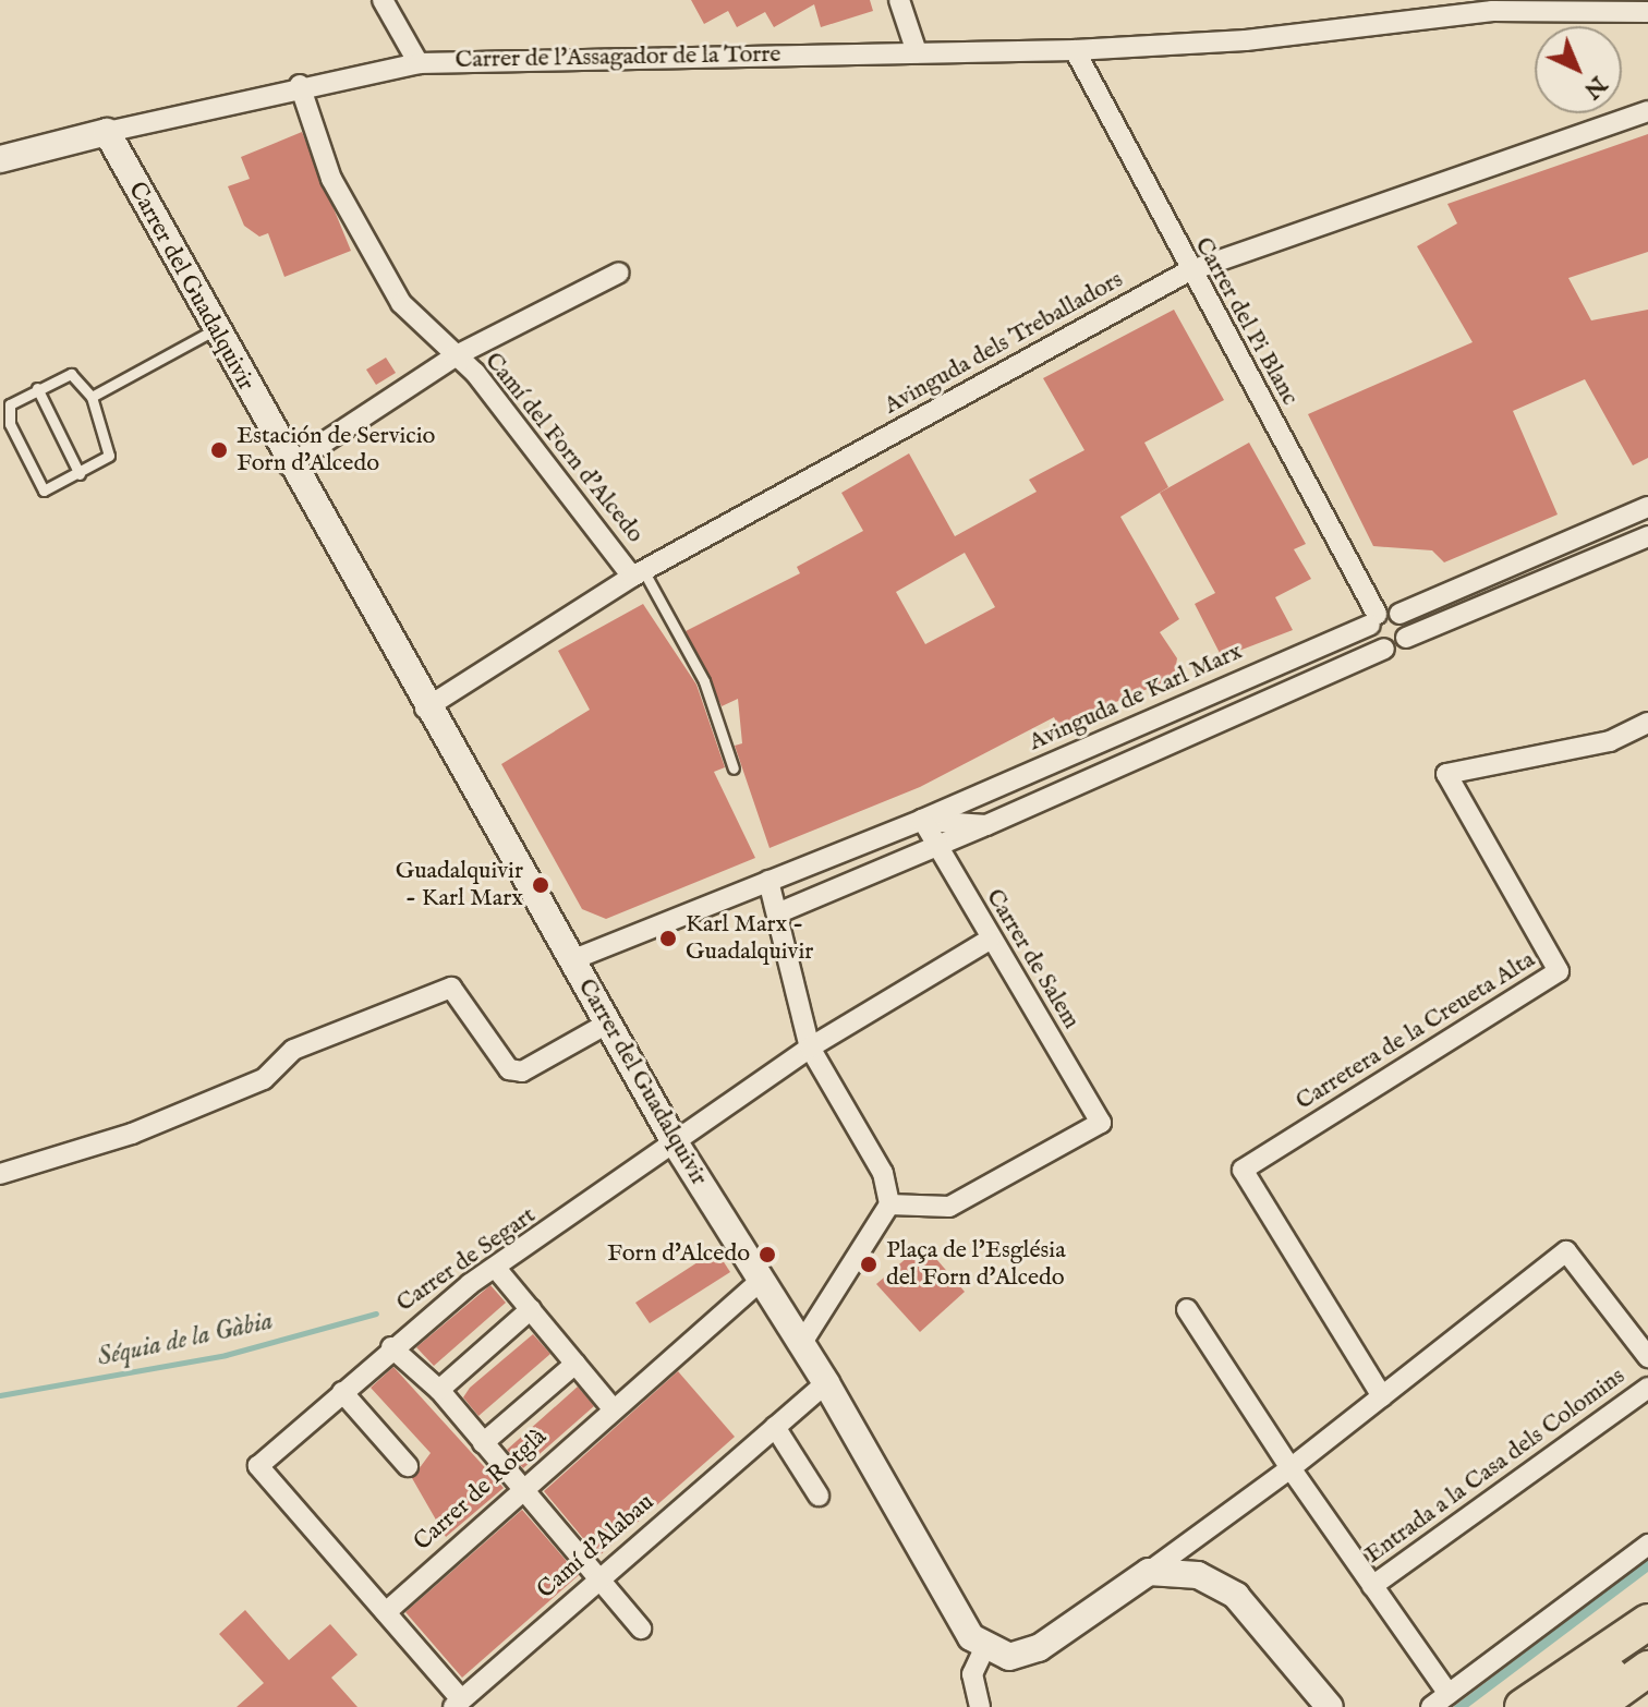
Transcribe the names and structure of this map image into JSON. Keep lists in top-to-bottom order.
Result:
{
  "streets": {
    "street": [
      "Carrer de l'Assagador de la Torre",
      "Carrer del Guadalquivir",
      "Carrer del Pi Blanc",
      "Avinguda dels Treballadors",
      "Camí del Forn d'Alcedo",
      "Avinguda de Karl Marx",
      "Carrer de Salem",
      "Carretera de la Creueta Alta",
      "Carrer de Segart",
      "Entrada a la Casa dels Colomins",
      "Carrer de Rotglà",
      "Camí d'Alabau"
    ]
  },
  "crossings": [
    ["Carrer de l'Assagador de la Torre", "Carrer del Guadalquivir"],
    ["Carrer de l'Assagador de la Torre", "Carrer del Pi Blanc"],
    ["Carrer de l'Assagador de la Torre", "Camí del Forn d'Alcedo"],
    ["Carrer del Guadalquivir", "Avinguda dels Treballadors"],
    ["Carrer del Guadalquivir", "Avinguda de Karl Marx"],
    ["Carrer del Guadalquivir", "Carrer de Segart"],
    ["Carrer del Guadalquivir", "Carrer de Rotglà"],
    ["Carrer del Guadalquivir", "Camí d'Alabau"],
    ["Carrer del Pi Blanc", "Avinguda dels Treballadors"],
    ["Carrer del Pi Blanc", "Avinguda de Karl Marx"],
    ["Avinguda dels Treballadors", "Camí del Forn d'Alcedo"],
    ["Avinguda de Karl Marx", "Carrer de Salem"],
    ["Carrer de Salem", "Carrer de Segart"],
    ["Carretera de la Creueta Alta", "Entrada a la Casa dels Colomins"],
    ["Carrer de Segart", "Carrer de Rotglà"]
  ],
  "water": ["Séquia de la Gàbia"],
  "places": [
    "Estación de Servicio Forn d'Alcedo",
    "Guadalquivir - Karl Marx",
    "Karl Marx - Guadalquivir",
    "Forn d'Alcedo",
    "Plaça de l'Església del Forn d'Alcedo"
  ],
  "north": "bottom right"
}
